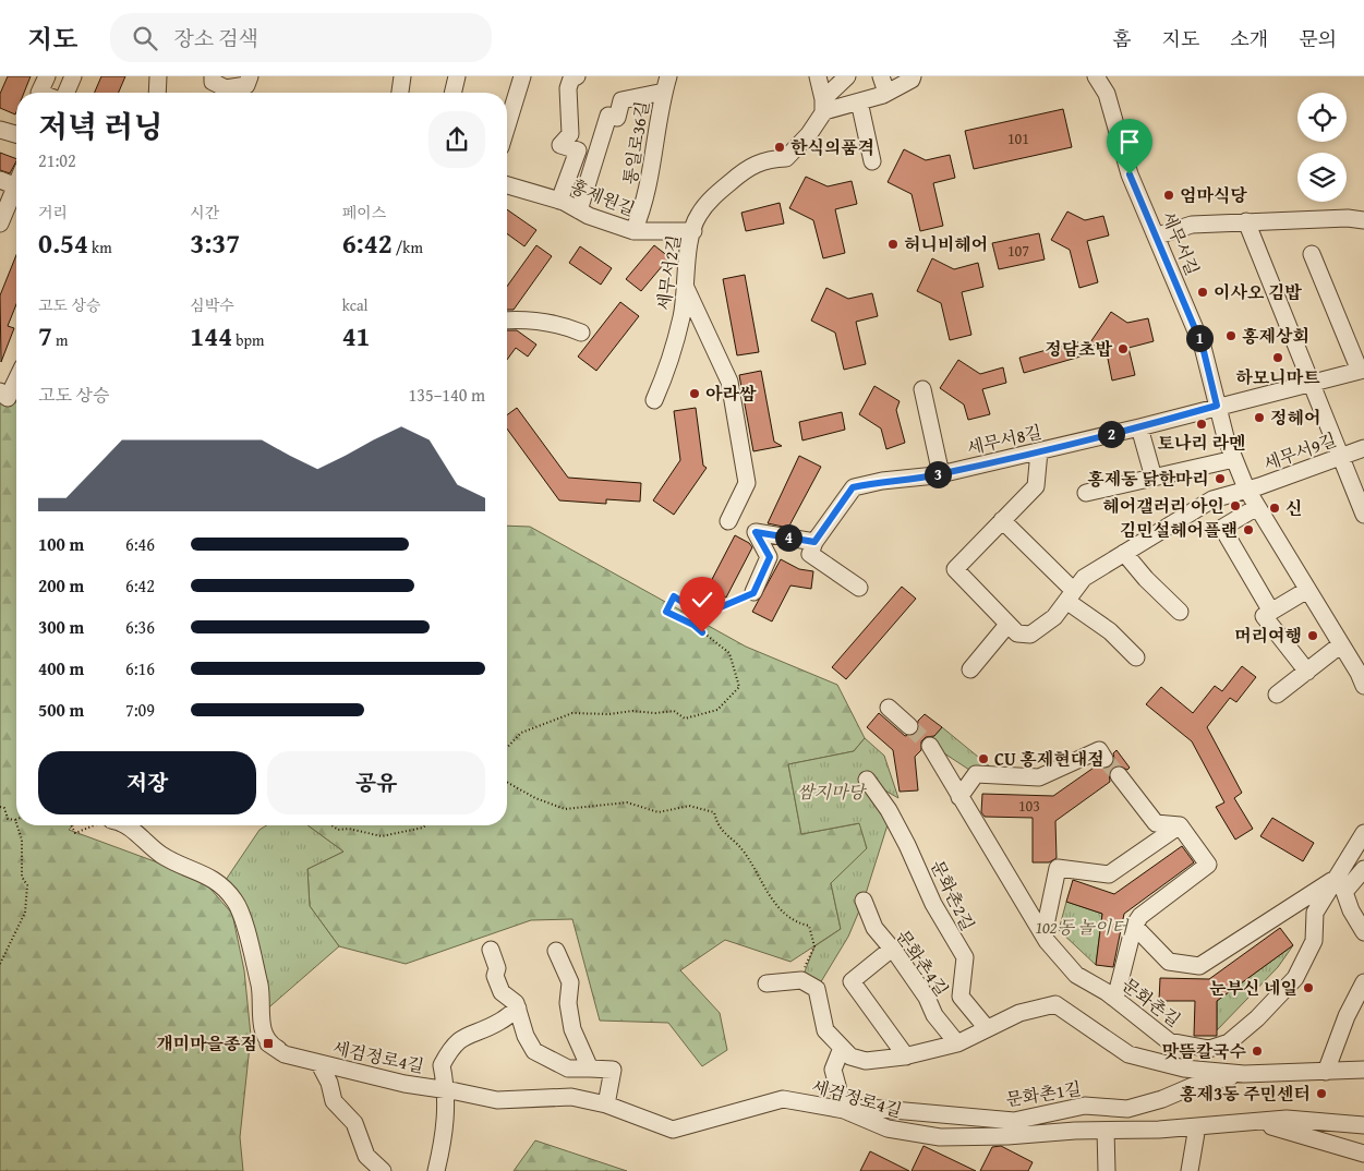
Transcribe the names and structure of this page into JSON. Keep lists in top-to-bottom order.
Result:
{
  "streets": {
    "street": [
      "통일로36길",
      "홍제원길",
      "세무서길",
      "세무서2길",
      "세무서8길",
      "세무서9길",
      "문화촌2길",
      "문화촌4길",
      "문화촌길",
      "세검정로4길",
      "문화촌1길"
    ]
  },
  "crossings": [
    ["통일로36길", "홍제원길"],
    ["홍제원길", "세무서2길"],
    ["세무서길", "세무서8길"],
    ["세무서길", "세무서9길"],
    ["세검정로4길", "문화촌1길"]
  ],
  "parks": ["쌈지마당", "102동 놀이터"],
  "places": {
    "other": [
      "한식의품격",
      "엄마식당",
      "허니비헤어",
      "이사오 김밥",
      "홍제상회",
      "정담초밥",
      "하모니마트",
      "아라쌈",
      "정헤어",
      "토나리 라멘",
      "홍제동 닭한마리",
      "헤어갤러리 아인",
      "신",
      "김민설헤어플랜",
      "머리여행",
      "CU 홍제현대점",
      "눈부신 네일",
      "맛뜸칼국수",
      "홍제3동 주민센터"
    ],
    "transit": ["개미마을종점"]
  },
  "house_numbers": ["101", "107", "103"],
  "page": {
    "header": "지도",
    "search": "장소 검색",
    "nav": [
      "홈",
      "지도",
      "소개",
      "문의"
    ],
    "heading": ["저녁 러닝", "21:02"],
    "stats": [
      ["거리", "0.54 km"],
      ["시간", "3:37"],
      ["페이스", "6:42 /km"],
      ["고도 상승", "7 m"],
      ["심박수", "144 bpm"],
      ["kcal", "41"]
    ],
    "pins": [
      "1",
      "2",
      "3",
      "4"
    ],
    "chart": ["고도 상승", "135–140 m"],
    "list": [
      {
        "name": "100 m",
        "note": "6:46"
      },
      {
        "name": "200 m",
        "note": "6:42"
      },
      {
        "name": "300 m",
        "note": "6:36"
      },
      {
        "name": "400 m",
        "note": "6:16"
      },
      {
        "name": "500 m",
        "note": "7:09"
      }
    ],
    "buttons": ["저장", "공유"]
  }
}
